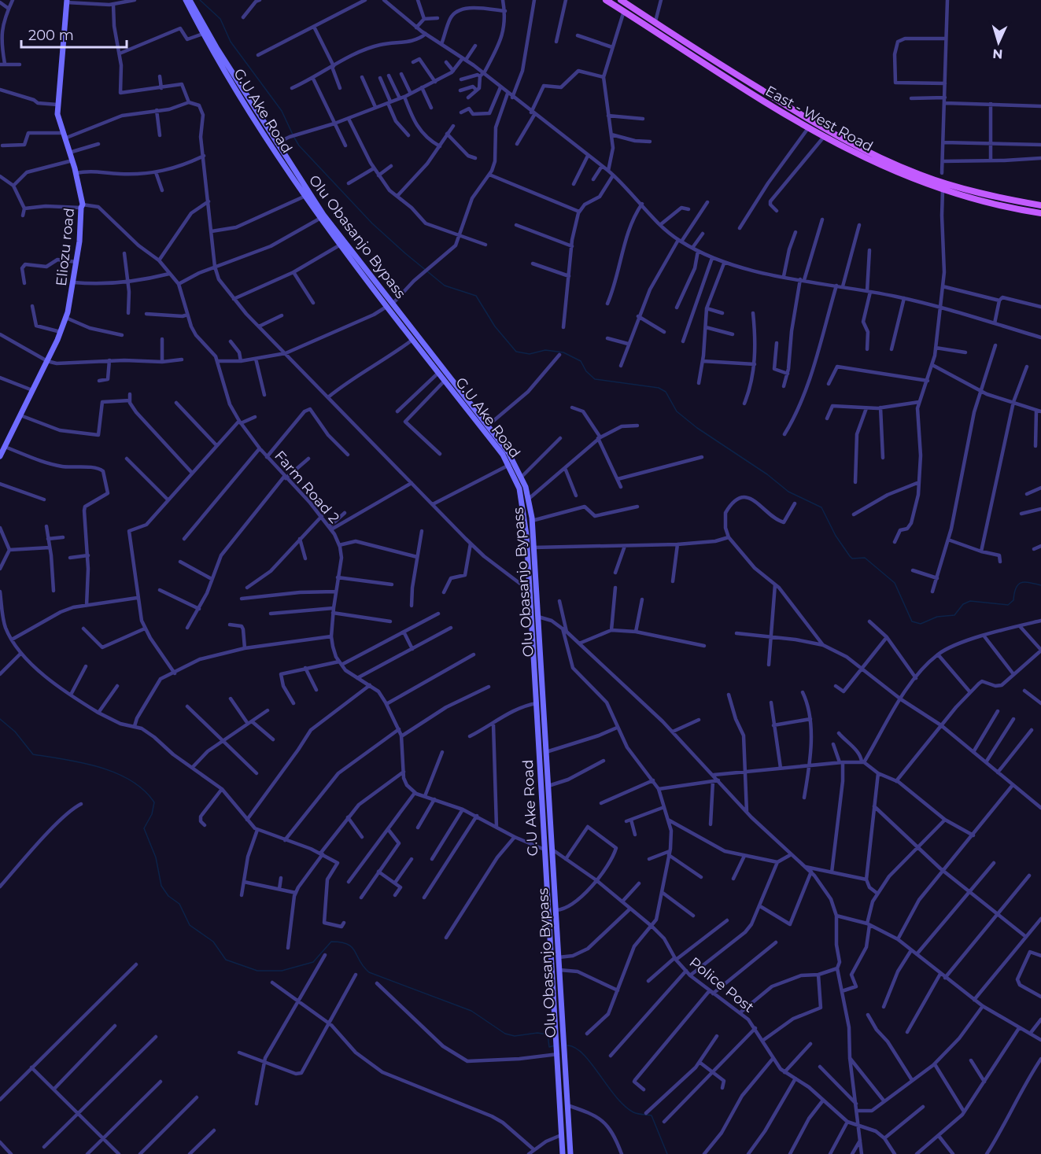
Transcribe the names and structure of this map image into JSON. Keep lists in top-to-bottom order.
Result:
{
  "streets": {
    "main road": [
      "G.U Ake Road",
      "East - West Road",
      "Olu Obasanjo Bypass",
      "Eliozu road"
    ],
    "street": ["Farm Road 2", "Police Post"]
  },
  "crossings": [
    ["G.U Ake Road", "Olu Obasanjo Bypass"],
    ["Olu Obasanjo Bypass", "Police Post"],
    ["Eliozu road", "Farm Road 2"]
  ],
  "scale_bar": "200 m",
  "north": "bottom"
}
